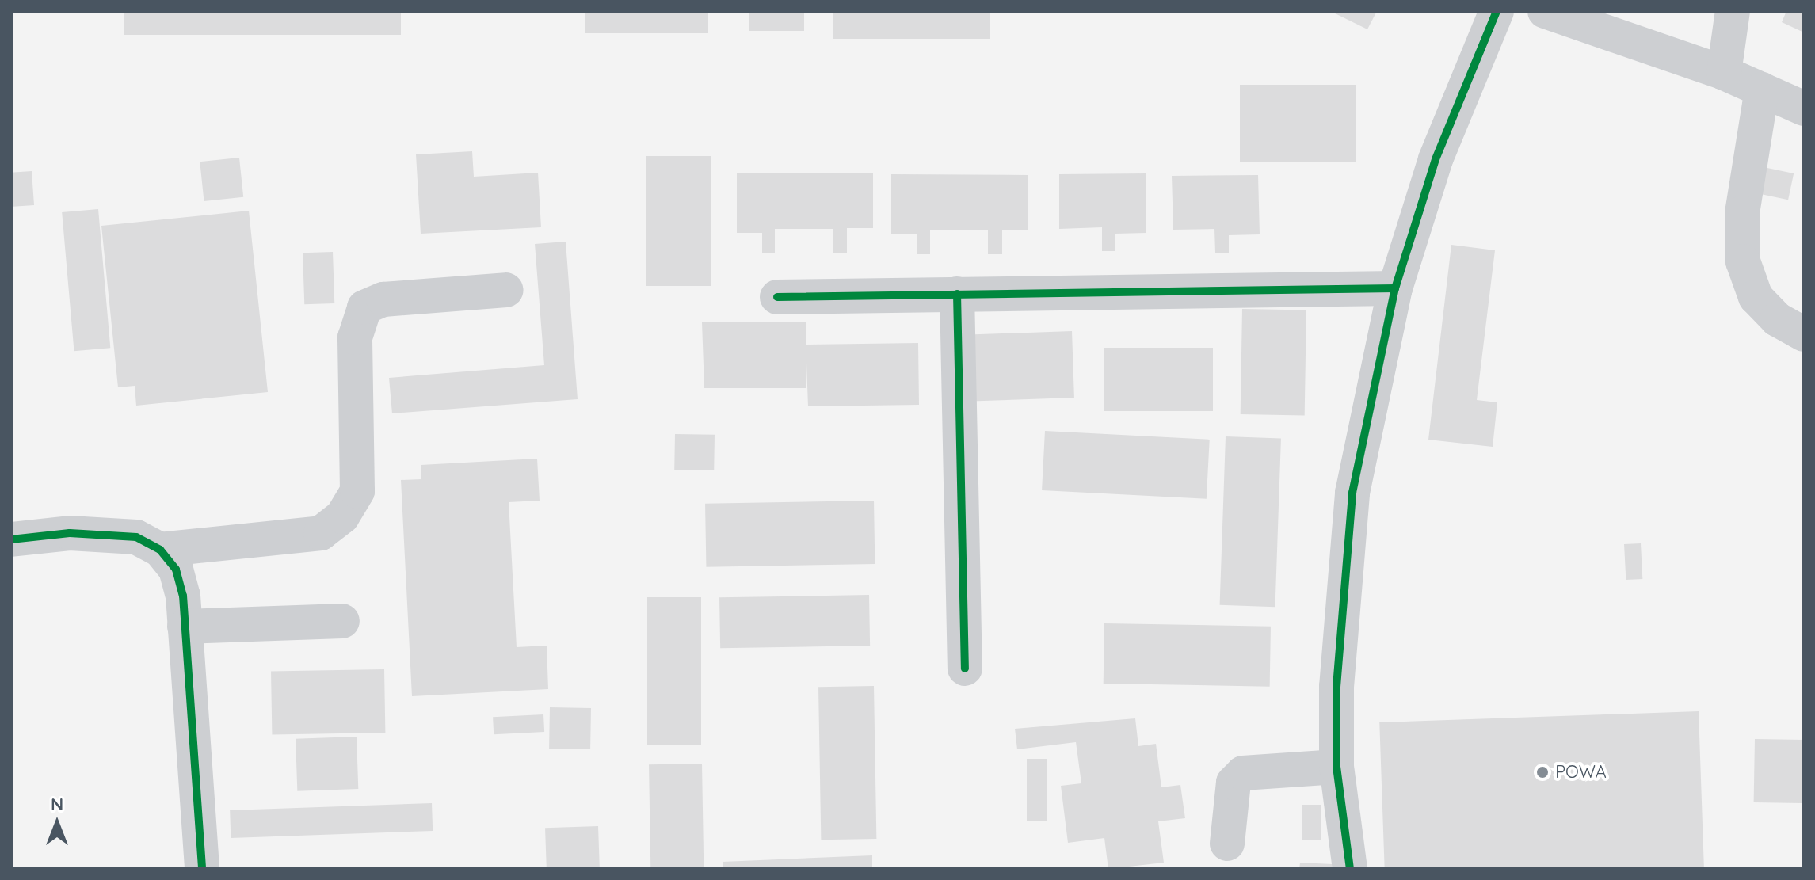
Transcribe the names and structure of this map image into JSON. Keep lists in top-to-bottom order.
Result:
{
  "places": ["POWA"],
  "north": "top"
}
